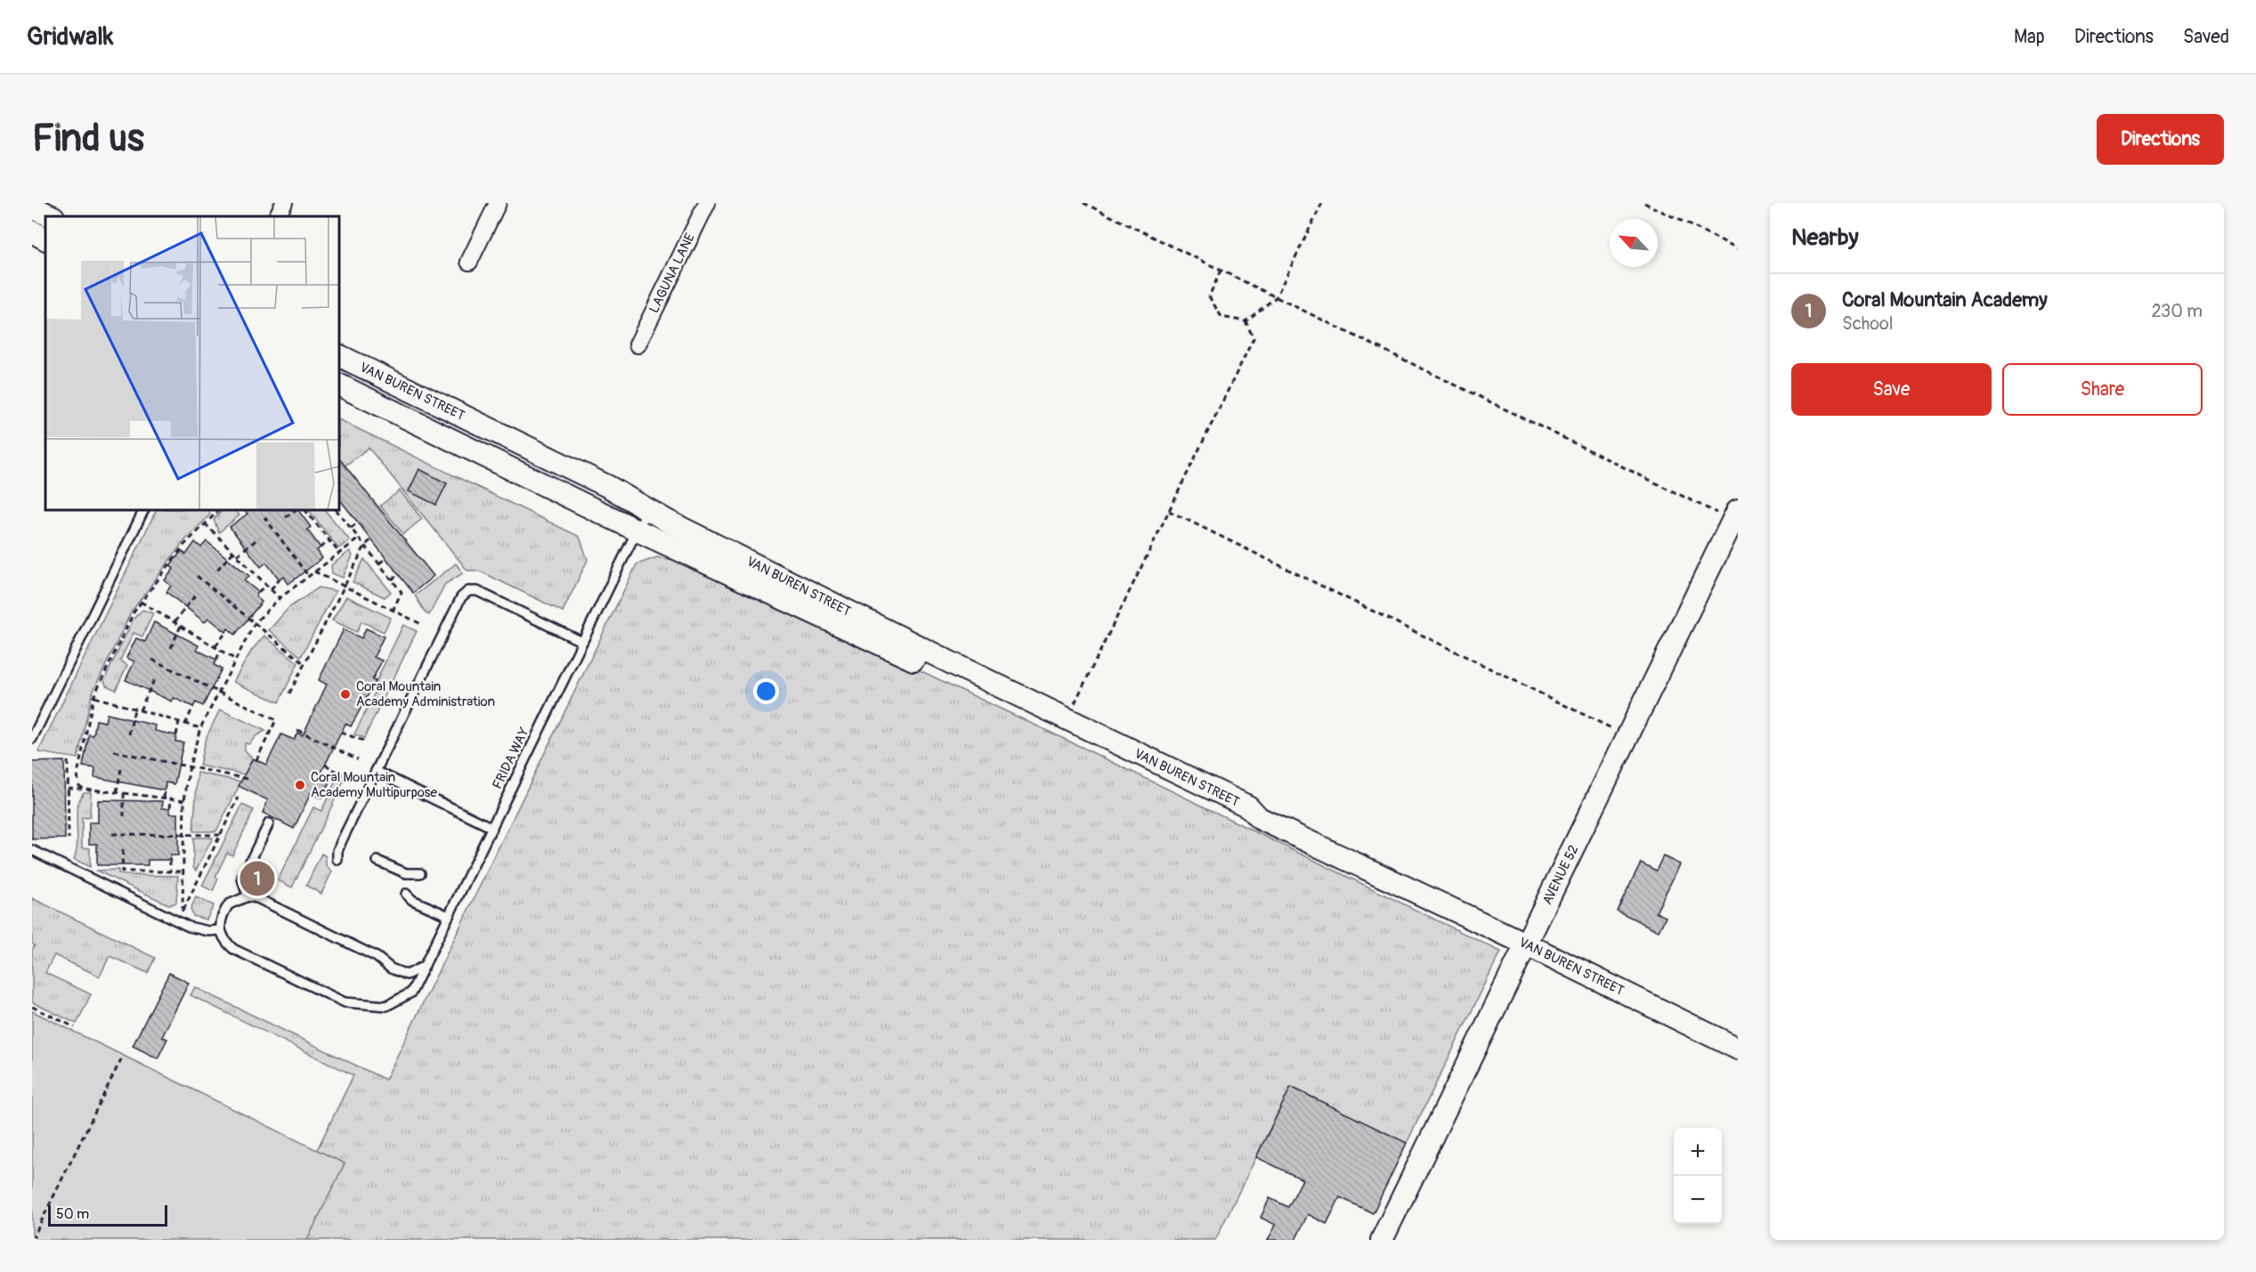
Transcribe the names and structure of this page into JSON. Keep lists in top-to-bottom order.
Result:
{
  "streets": {
    "street": ["LAGUNA LANE", "VAN BUREN STREET", "AVENUE 52"],
    "lane": ["FRIDA WAY"]
  },
  "crossings": [
    ["VAN BUREN STREET", "FRIDA WAY"],
    ["VAN BUREN STREET", "AVENUE 52"]
  ],
  "places": ["Coral Mountain Academy Administration", "Coral Mountain Academy Multipurpose"],
  "scale_bar": "50 m",
  "north": "top left",
  "page": {
    "header": "Gridwalk",
    "nav": ["Map", "Directions", "Saved"],
    "buttons": [
      "Directions",
      ["Save", "Share"]
    ],
    "title": "Find us",
    "heading": "Nearby",
    "list": [
      {
        "mark": "1",
        "name": "Coral Mountain Academy",
        "note": "School",
        "value": "230 m"
      }
    ],
    "pins": "1",
    "map_buttons": ["+", "−"],
    "scale": "50 m"
  }
}
